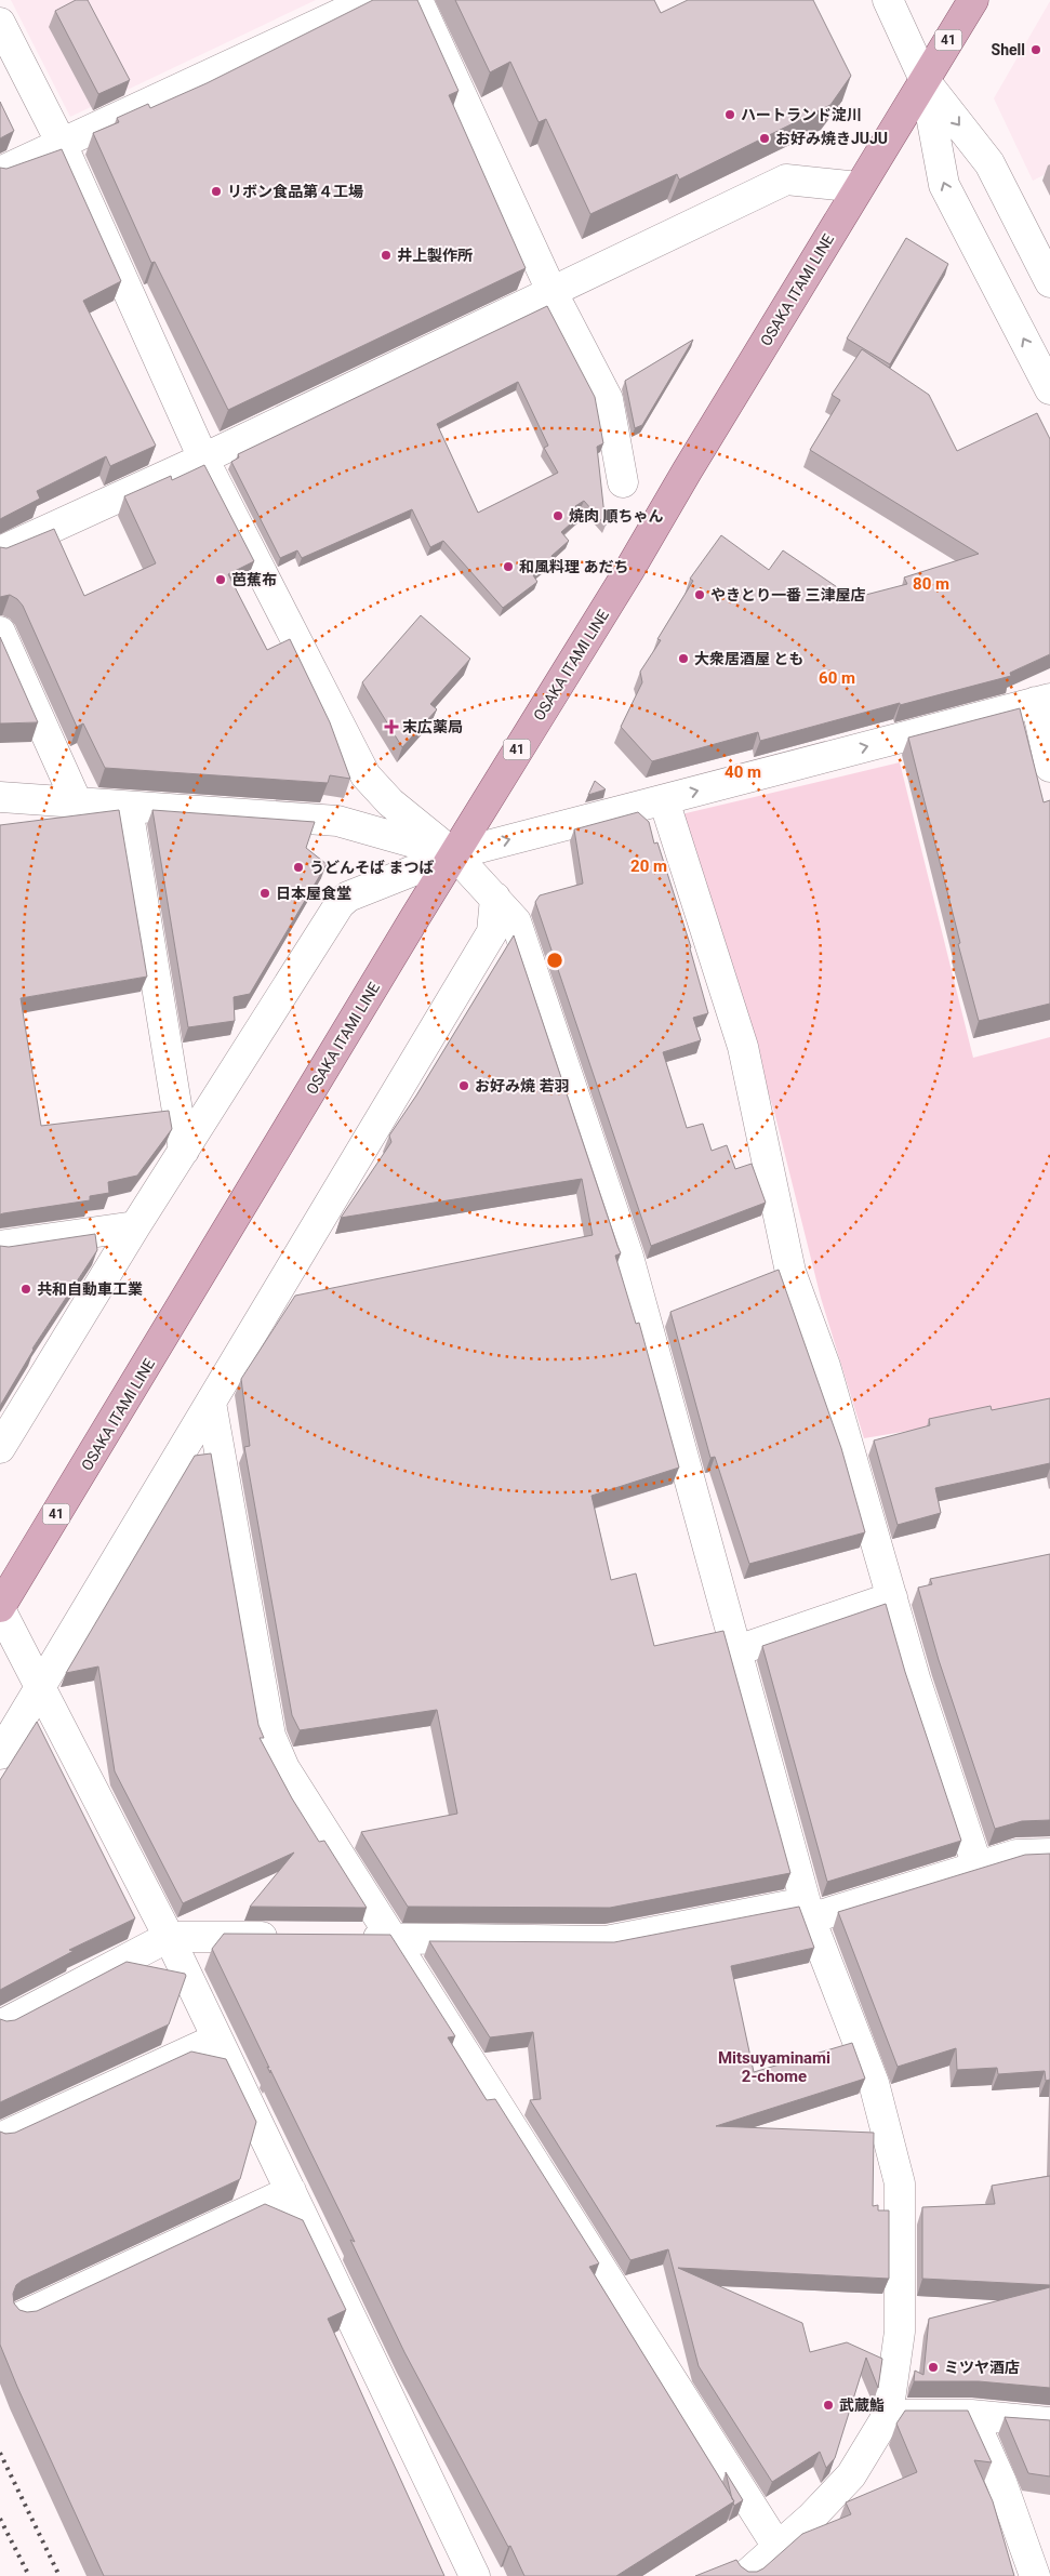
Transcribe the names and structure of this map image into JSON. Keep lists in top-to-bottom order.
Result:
{
  "streets": {
    "main road": ["41", "OSAKA ITAMI LINE"]
  },
  "districts": ["Mitsuyaminami 2-chome"],
  "places": {
    "other": [
      "Shell",
      "ハートランド淀川",
      "お好み焼きJUJU",
      "リボン食品第４工場",
      "井上製作所",
      "焼肉 順ちゃん",
      "和風料理 あだち",
      "芭蕉布",
      "やきとり一番 三津屋店",
      "大衆居酒屋 とも",
      "うどんそば まつば",
      "日本屋食堂",
      "お好み焼 若羽",
      "共和自動車工業",
      "ミツヤ酒店",
      "武蔵鮨"
    ],
    "health": ["末広薬局"]
  },
  "rings": [
    "80 m",
    "60 m",
    "40 m",
    "20 m"
  ]
}
